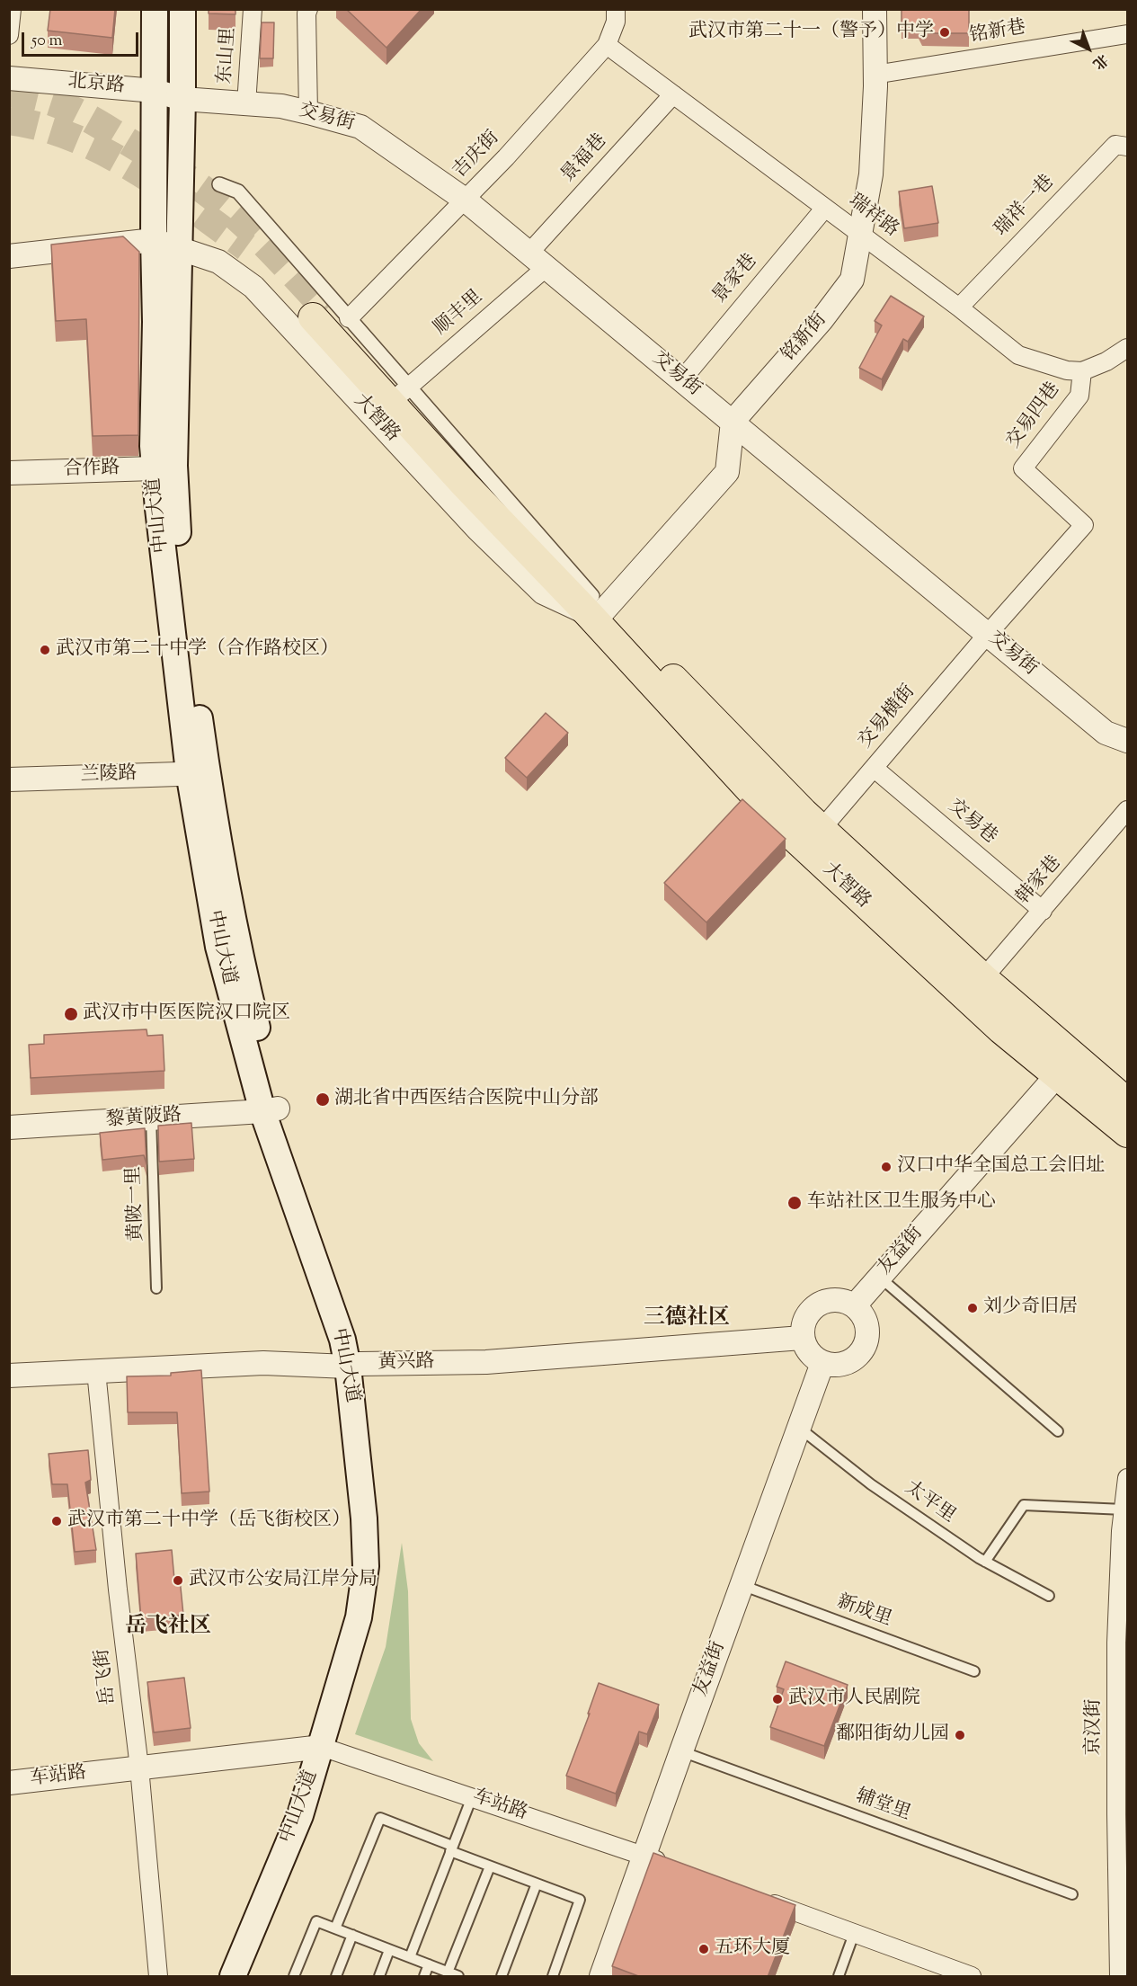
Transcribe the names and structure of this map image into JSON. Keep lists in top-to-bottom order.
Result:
{
  "streets": {
    "main road": ["大智路", "中山大道"],
    "street": [
      "铭新巷",
      "东山里",
      "北京路",
      "交易街",
      "吉庆街",
      "景福巷",
      "瑞祥一巷",
      "瑞祥路",
      "景家巷",
      "顺丰里",
      "铭新街",
      "交易四巷",
      "合作路",
      "交易横街",
      "兰陵路",
      "交易巷",
      "韩家巷",
      "黎黄陂路",
      "友益街",
      "黄兴路",
      "岳飞街",
      "京汉街",
      "车站路"
    ],
    "lane": [
      "黄陂一里",
      "太平里",
      "新成里",
      "辅堂里"
    ]
  },
  "crossings": [
    ["铭新巷", "铭新街"],
    ["东山里", "交易街"],
    ["北京路", "交易街"],
    ["北京路", "中山大道"],
    ["交易街", "吉庆街"],
    ["交易街", "景福巷"],
    ["交易街", "景家巷"],
    ["交易街", "顺丰里"],
    ["交易街", "铭新街"],
    ["交易街", "中山大道"],
    ["交易街", "交易横街"],
    ["吉庆街", "瑞祥路"],
    ["吉庆街", "大智路"],
    ["景福巷", "瑞祥路"],
    ["景福巷", "顺丰里"],
    ["瑞祥一巷", "瑞祥路"],
    ["瑞祥路", "景家巷"],
    ["瑞祥路", "铭新街"],
    ["瑞祥路", "交易四巷"],
    ["顺丰里", "大智路"],
    ["交易四巷", "交易横街"],
    ["大智路", "中山大道"],
    ["大智路", "交易横街"],
    ["大智路", "韩家巷"],
    ["大智路", "友益街"],
    ["合作路", "中山大道"],
    ["中山大道", "兰陵路"],
    ["中山大道", "黎黄陂路"],
    ["中山大道", "黄兴路"],
    ["中山大道", "车站路"],
    ["交易横街", "交易巷"],
    ["交易巷", "韩家巷"],
    ["黎黄陂路", "黄陂一里"],
    ["友益街", "黄兴路"],
    ["友益街", "太平里"],
    ["友益街", "新成里"],
    ["友益街", "车站路"],
    ["友益街", "辅堂里"],
    ["黄兴路", "岳飞街"],
    ["岳飞街", "车站路"]
  ],
  "districts": ["三德社区", "岳飞社区"],
  "places": [
    "武汉市第二十一（警予）中学",
    "武汉市第二十中学（合作路校区）",
    "武汉市中医医院汉口院区",
    "湖北省中西医结合医院中山分部",
    "汉口中华全国总工会旧址",
    "车站社区卫生服务中心",
    "刘少奇旧居",
    "武汉市第二十中学（岳飞街校区）",
    "武汉市公安局江岸分局",
    "武汉市人民剧院",
    "鄱阳街幼儿园",
    "五环大厦"
  ],
  "scale_bar": "50 m",
  "north": "bottom right"
}
